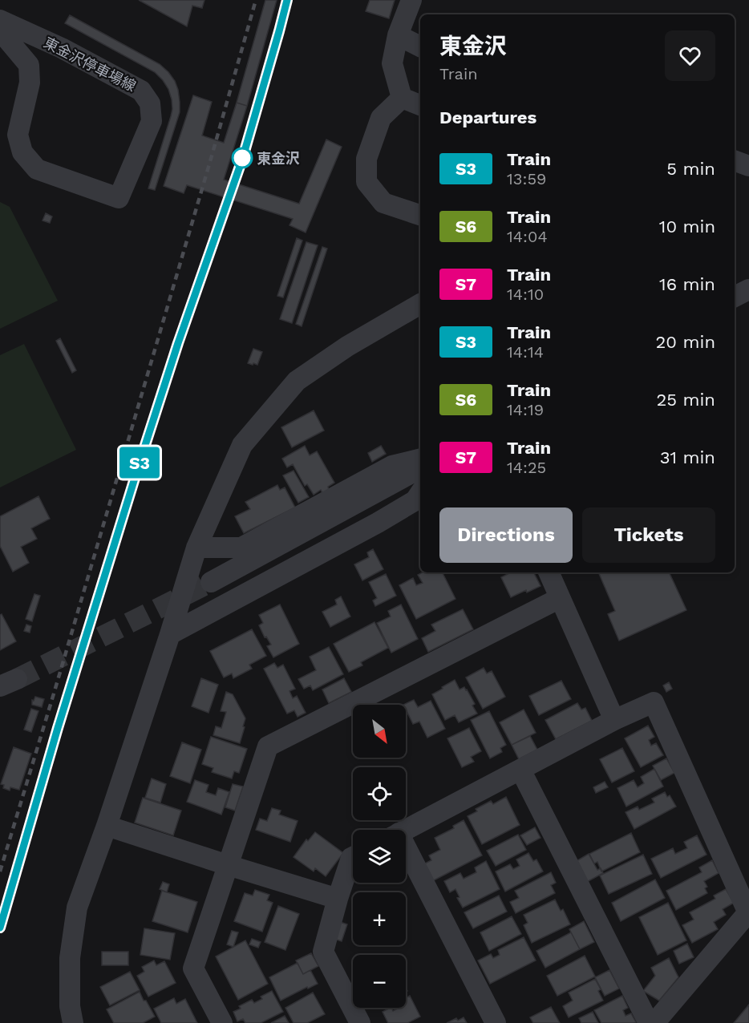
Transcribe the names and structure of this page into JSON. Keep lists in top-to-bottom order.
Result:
{
  "streets": {
    "street": ["東金沢停車場線"]
  },
  "places": ["東金沢"],
  "north": "bottom right",
  "page": {
    "on_map": "S3",
    "heading": [
      ["東金沢", "Train"],
      "Departures"
    ],
    "list": [
      {
        "mark": "S3",
        "name": "Train",
        "note": "13:59",
        "value": "5 min"
      },
      {
        "mark": "S6",
        "name": "Train",
        "note": "14:04",
        "value": "10 min"
      },
      {
        "mark": "S7",
        "name": "Train",
        "note": "14:10",
        "value": "16 min"
      },
      {
        "mark": "S3",
        "name": "Train",
        "note": "14:14",
        "value": "20 min"
      },
      {
        "mark": "S6",
        "name": "Train",
        "note": "14:19",
        "value": "25 min"
      },
      {
        "mark": "S7",
        "name": "Train",
        "note": "14:25",
        "value": "31 min"
      }
    ],
    "buttons": ["Directions", "Tickets"],
    "map_buttons": ["+", "−"]
  }
}
